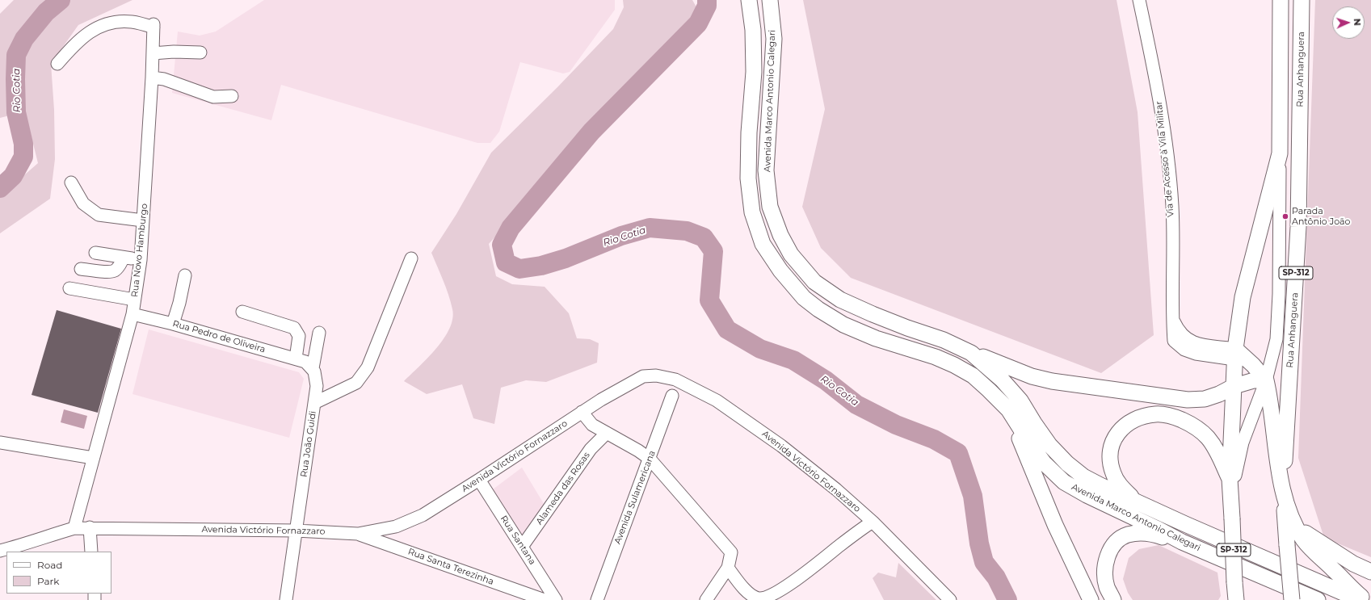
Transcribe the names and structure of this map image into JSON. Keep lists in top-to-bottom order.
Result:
{
  "streets": {
    "main road": ["Rua Anhanguera", "Avenida Marco Antonio Calegari", "SP-312"],
    "street": [
      "Via de Acesso à Vila Militar",
      "Rua Novo Hamburgo",
      "Rua Pedro de Oliveira",
      "Rua João Guidi",
      "Avenida Victório Fornazzaro",
      "Alameda das Rosas",
      "Avenida Sulamericana",
      "Rua Santana",
      "Rua Santa Terezinha"
    ]
  },
  "crossings": [
    ["Via de Acesso à Vila Militar", "SP-312"],
    ["Rua Novo Hamburgo", "Rua Pedro de Oliveira"],
    ["Rua Novo Hamburgo", "Avenida Victório Fornazzaro"],
    ["Rua Pedro de Oliveira", "Rua João Guidi"],
    ["Rua João Guidi", "Avenida Victório Fornazzaro"],
    ["Avenida Victório Fornazzaro", "Rua Santana"],
    ["Avenida Victório Fornazzaro", "Rua Santa Terezinha"],
    ["Alameda das Rosas", "Rua Santana"]
  ],
  "water": ["Rio Cotia"],
  "places": ["Parada Antônio João"],
  "legend": ["Road", "Park"],
  "north": "right"
}
